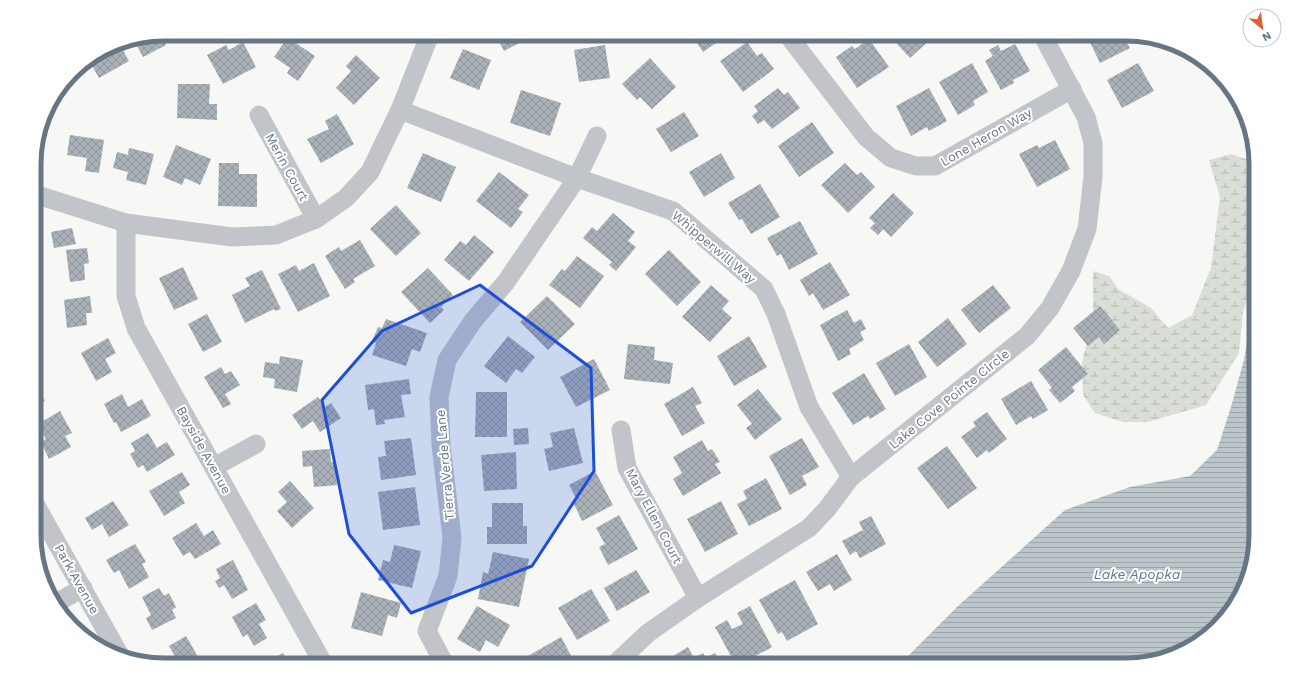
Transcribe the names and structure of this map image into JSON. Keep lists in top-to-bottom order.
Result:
{
  "streets": {
    "street": [
      "Lone Heron Way",
      "Merin Court",
      "Whipperwill Way",
      "Lake Cove Pointe Circle",
      "Bayside Avenue",
      "Tierra Verde Lane",
      "Mary Ellen Court",
      "Park Avenue"
    ]
  },
  "crossings": [
    ["Lone Heron Way", "Lake Cove Pointe Circle"],
    ["Whipperwill Way", "Lake Cove Pointe Circle"],
    ["Whipperwill Way", "Tierra Verde Lane"],
    ["Lake Cove Pointe Circle", "Mary Ellen Court"]
  ],
  "water": ["Lake Apopka"],
  "north": "bottom right"
}
